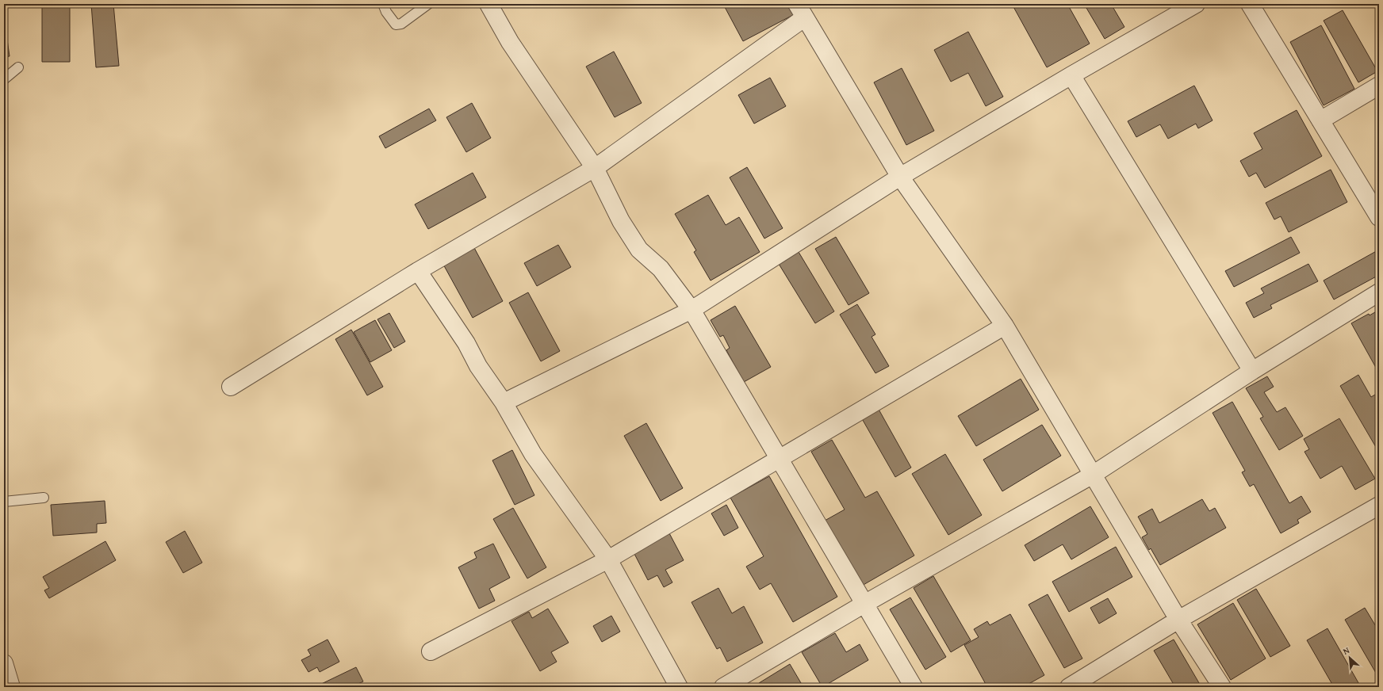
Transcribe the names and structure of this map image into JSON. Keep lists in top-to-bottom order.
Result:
{
  "north": "top left"
}
